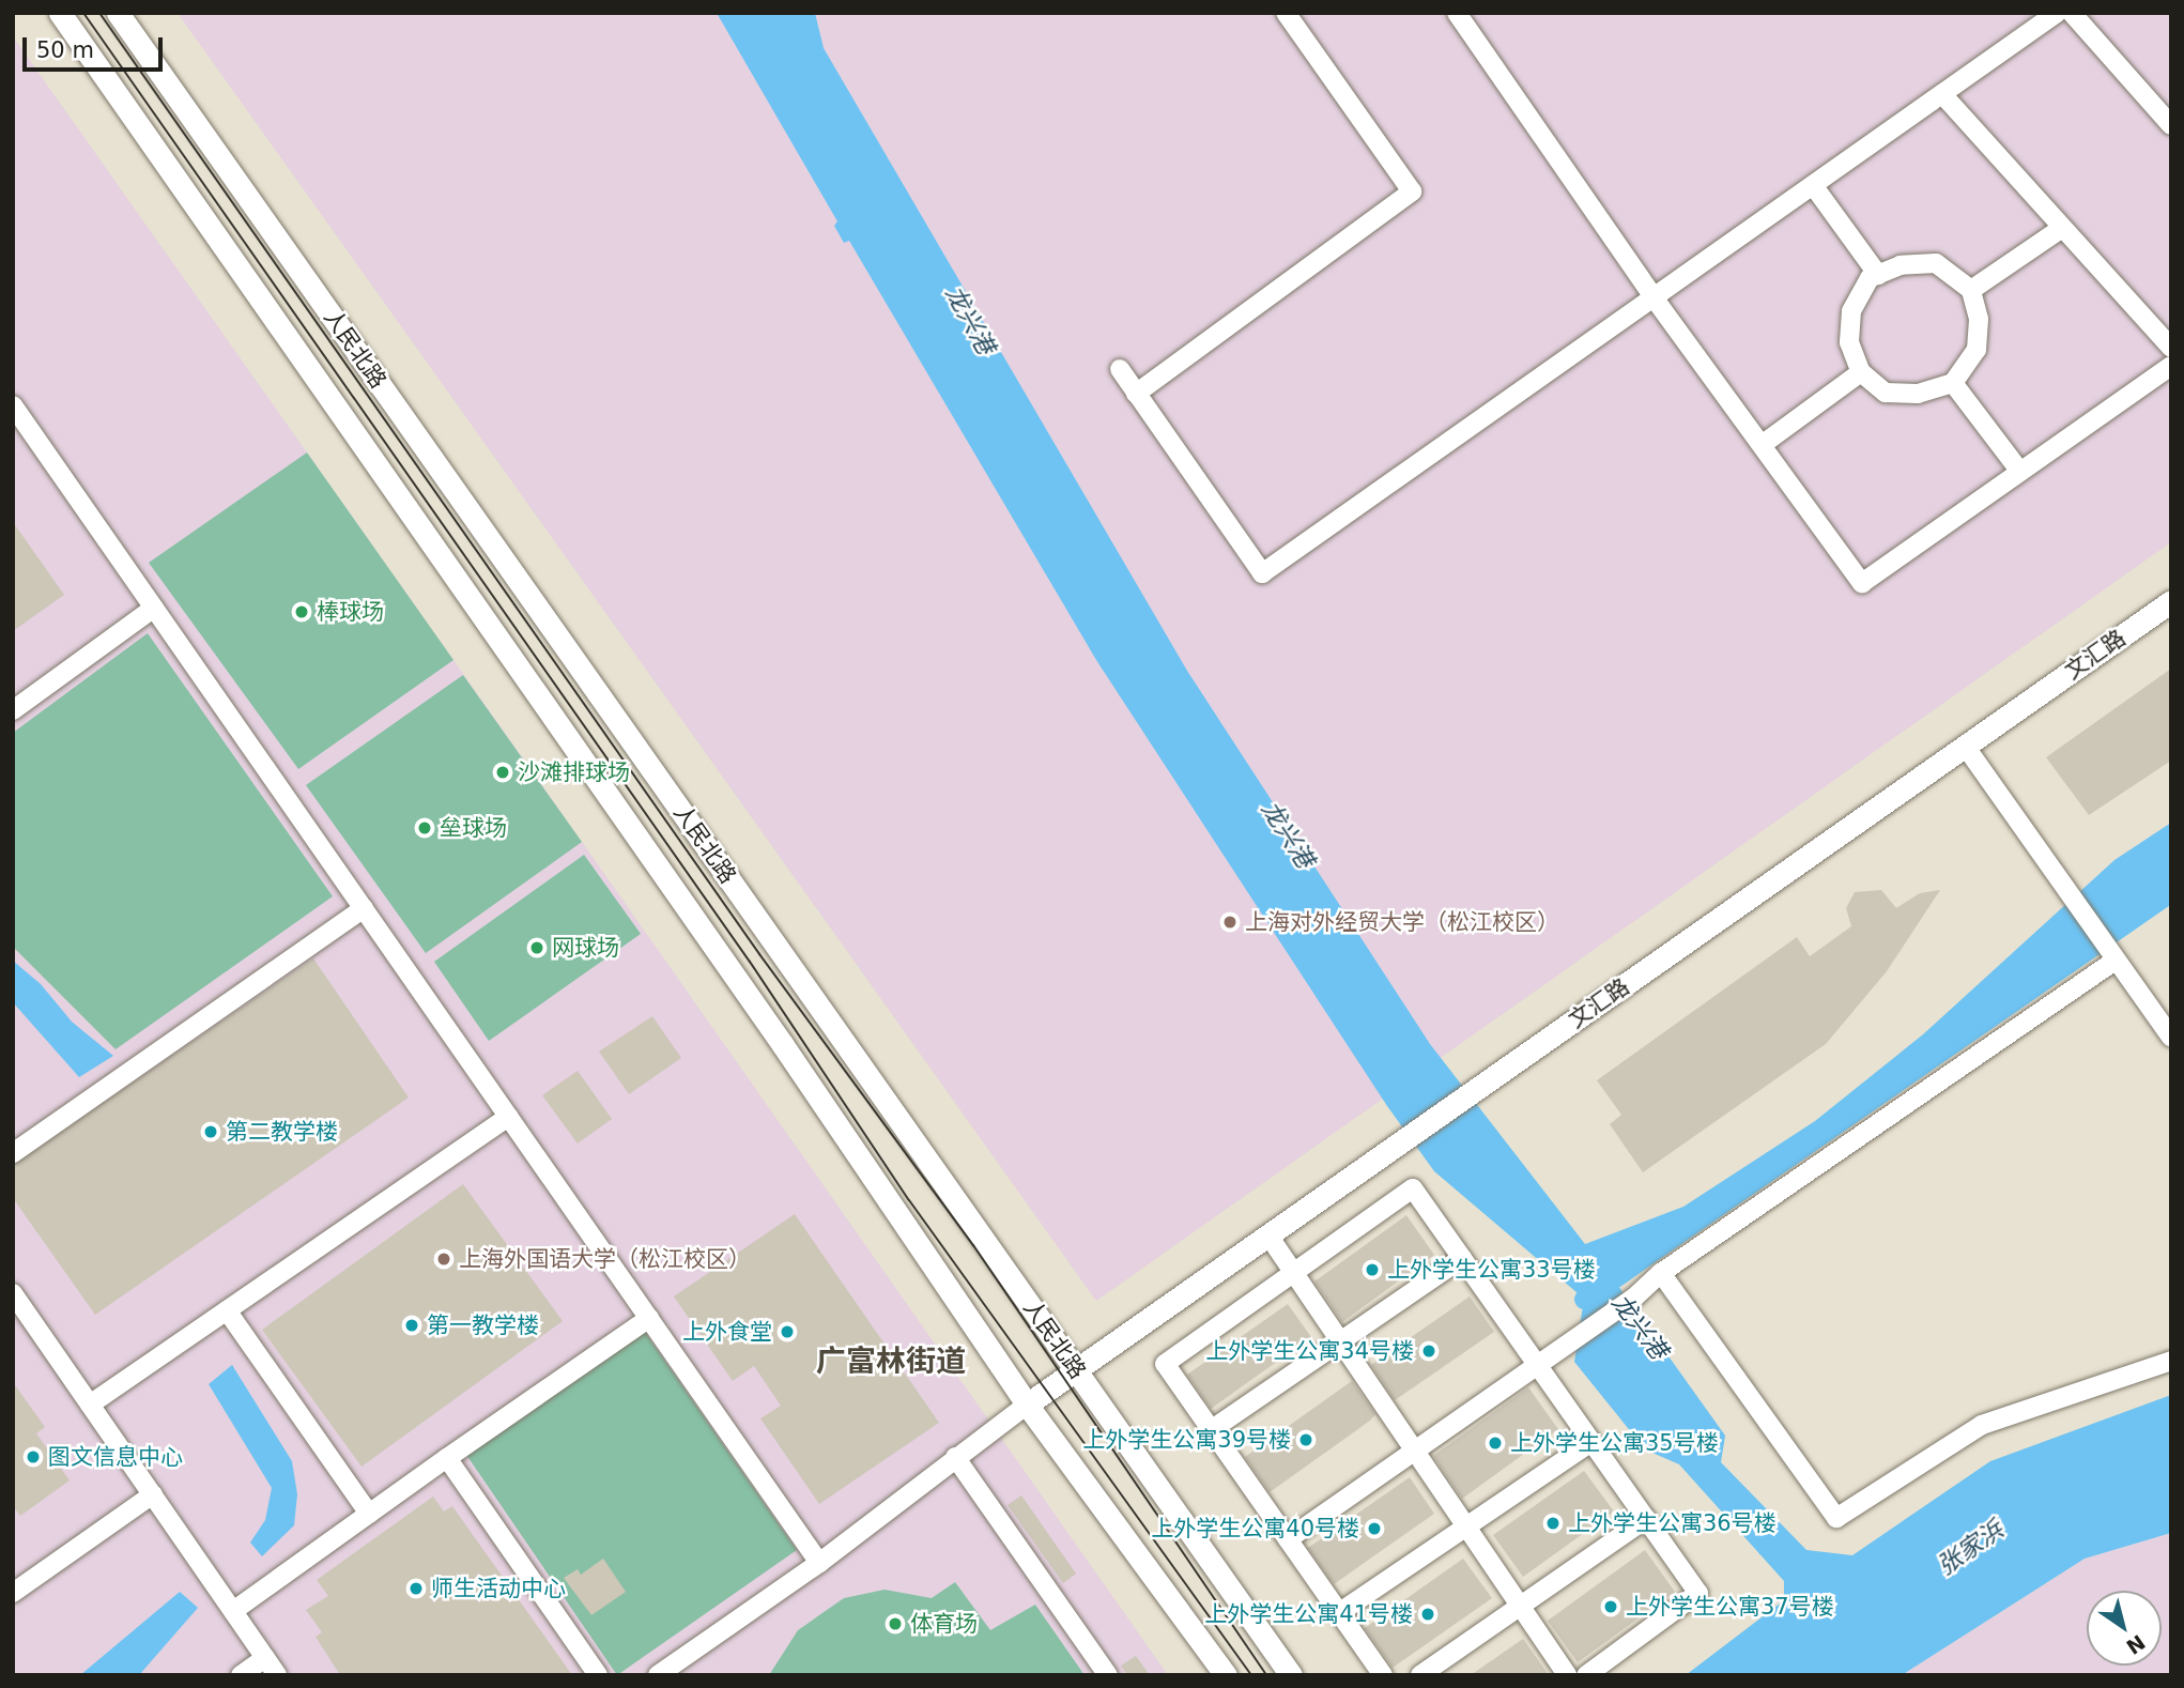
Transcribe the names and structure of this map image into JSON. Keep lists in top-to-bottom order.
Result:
{
  "streets": {
    "main road": ["人民北路", "文汇路"]
  },
  "crossings": [
    ["人民北路", "文汇路"]
  ],
  "districts": ["广富林街道"],
  "water": ["龙兴港", "张家浜"],
  "places": [
    "棒球场",
    "沙滩排球场",
    "垒球场",
    "上海对外经贸大学（松江校区）",
    "网球场",
    "第二教学楼",
    "上海外国语大学（松江校区）",
    "上外学生公寓33号楼",
    "第一教学楼",
    "上外食堂",
    "上外学生公寓34号楼",
    "上外学生公寓39号楼",
    "上外学生公寓35号楼",
    "图文信息中心",
    "上外学生公寓36号楼",
    "上外学生公寓40号楼",
    "师生活动中心",
    "上外学生公寓37号楼",
    "上外学生公寓41号楼",
    "体育场"
  ],
  "scale_bar": "50 m",
  "north": "bottom right"
}
